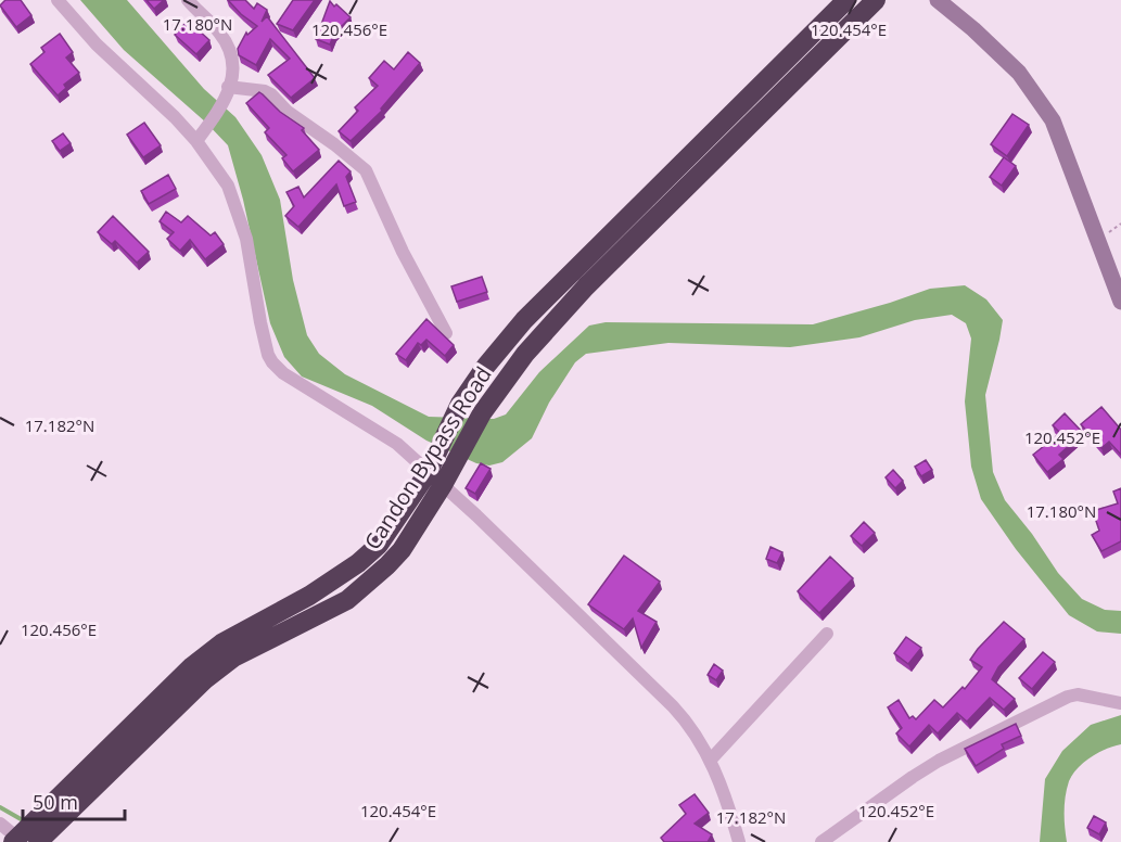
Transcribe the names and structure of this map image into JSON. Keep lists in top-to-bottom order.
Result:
{
  "streets": {
    "highway": ["Candon Bypass Road"]
  },
  "scale_bar": "50 m",
  "coordinates": [
    "17.180°N",
    "120.456°E",
    "120.454°E",
    "17.182°N",
    "120.452°E"
  ]
}
